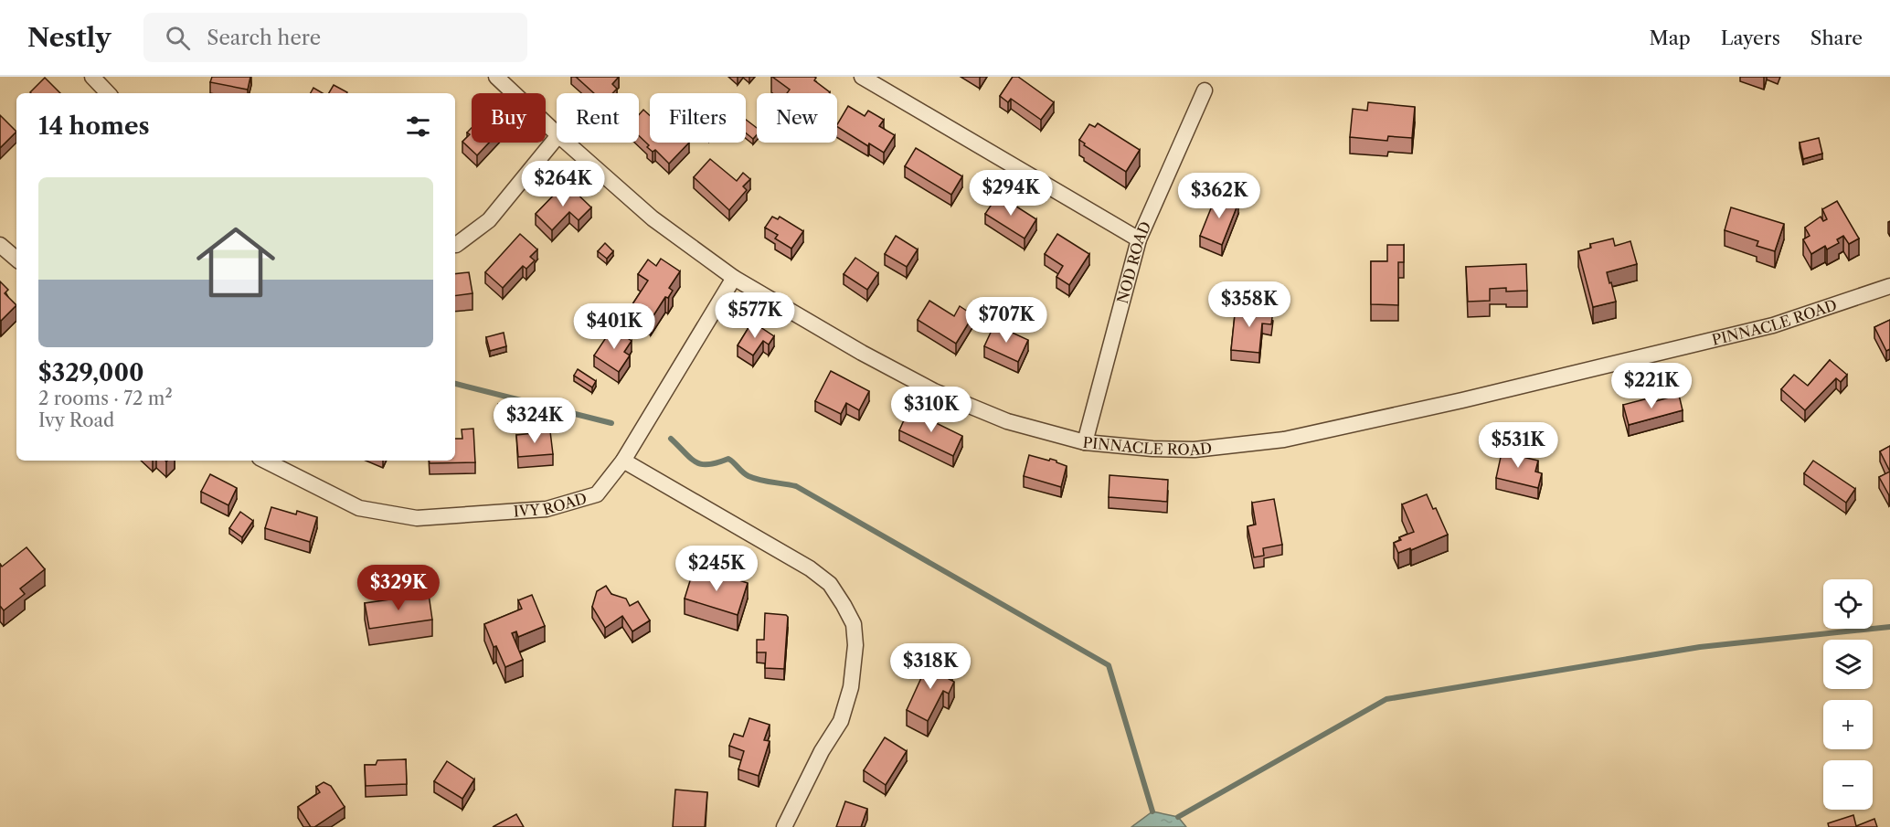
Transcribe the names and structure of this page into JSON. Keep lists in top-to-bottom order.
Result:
{
  "streets": {
    "street": ["NOD ROAD", "PINNACLE ROAD", "IVY ROAD"]
  },
  "crossings": [
    ["NOD ROAD", "PINNACLE ROAD"],
    ["PINNACLE ROAD", "IVY ROAD"]
  ],
  "page": {
    "header": "Nestly",
    "search": "Search here",
    "nav": ["Map", "Layers", "Share"],
    "chip": [
      "Buy",
      "Rent",
      "Filters",
      "New"
    ],
    "heading": "14 homes",
    "list": [
      {
        "name": "$329,000",
        "note": "2 rooms · 72 m² · Ivy Road"
      }
    ],
    "price": [
      "$264K",
      "$294K",
      "$362K",
      "$358K",
      "$577K",
      "$707K",
      "$401K",
      "$221K",
      "$310K",
      "$324K",
      "$531K",
      "$245K",
      "$329K",
      "$318K"
    ],
    "map_buttons": ["+", "−"]
  }
}
